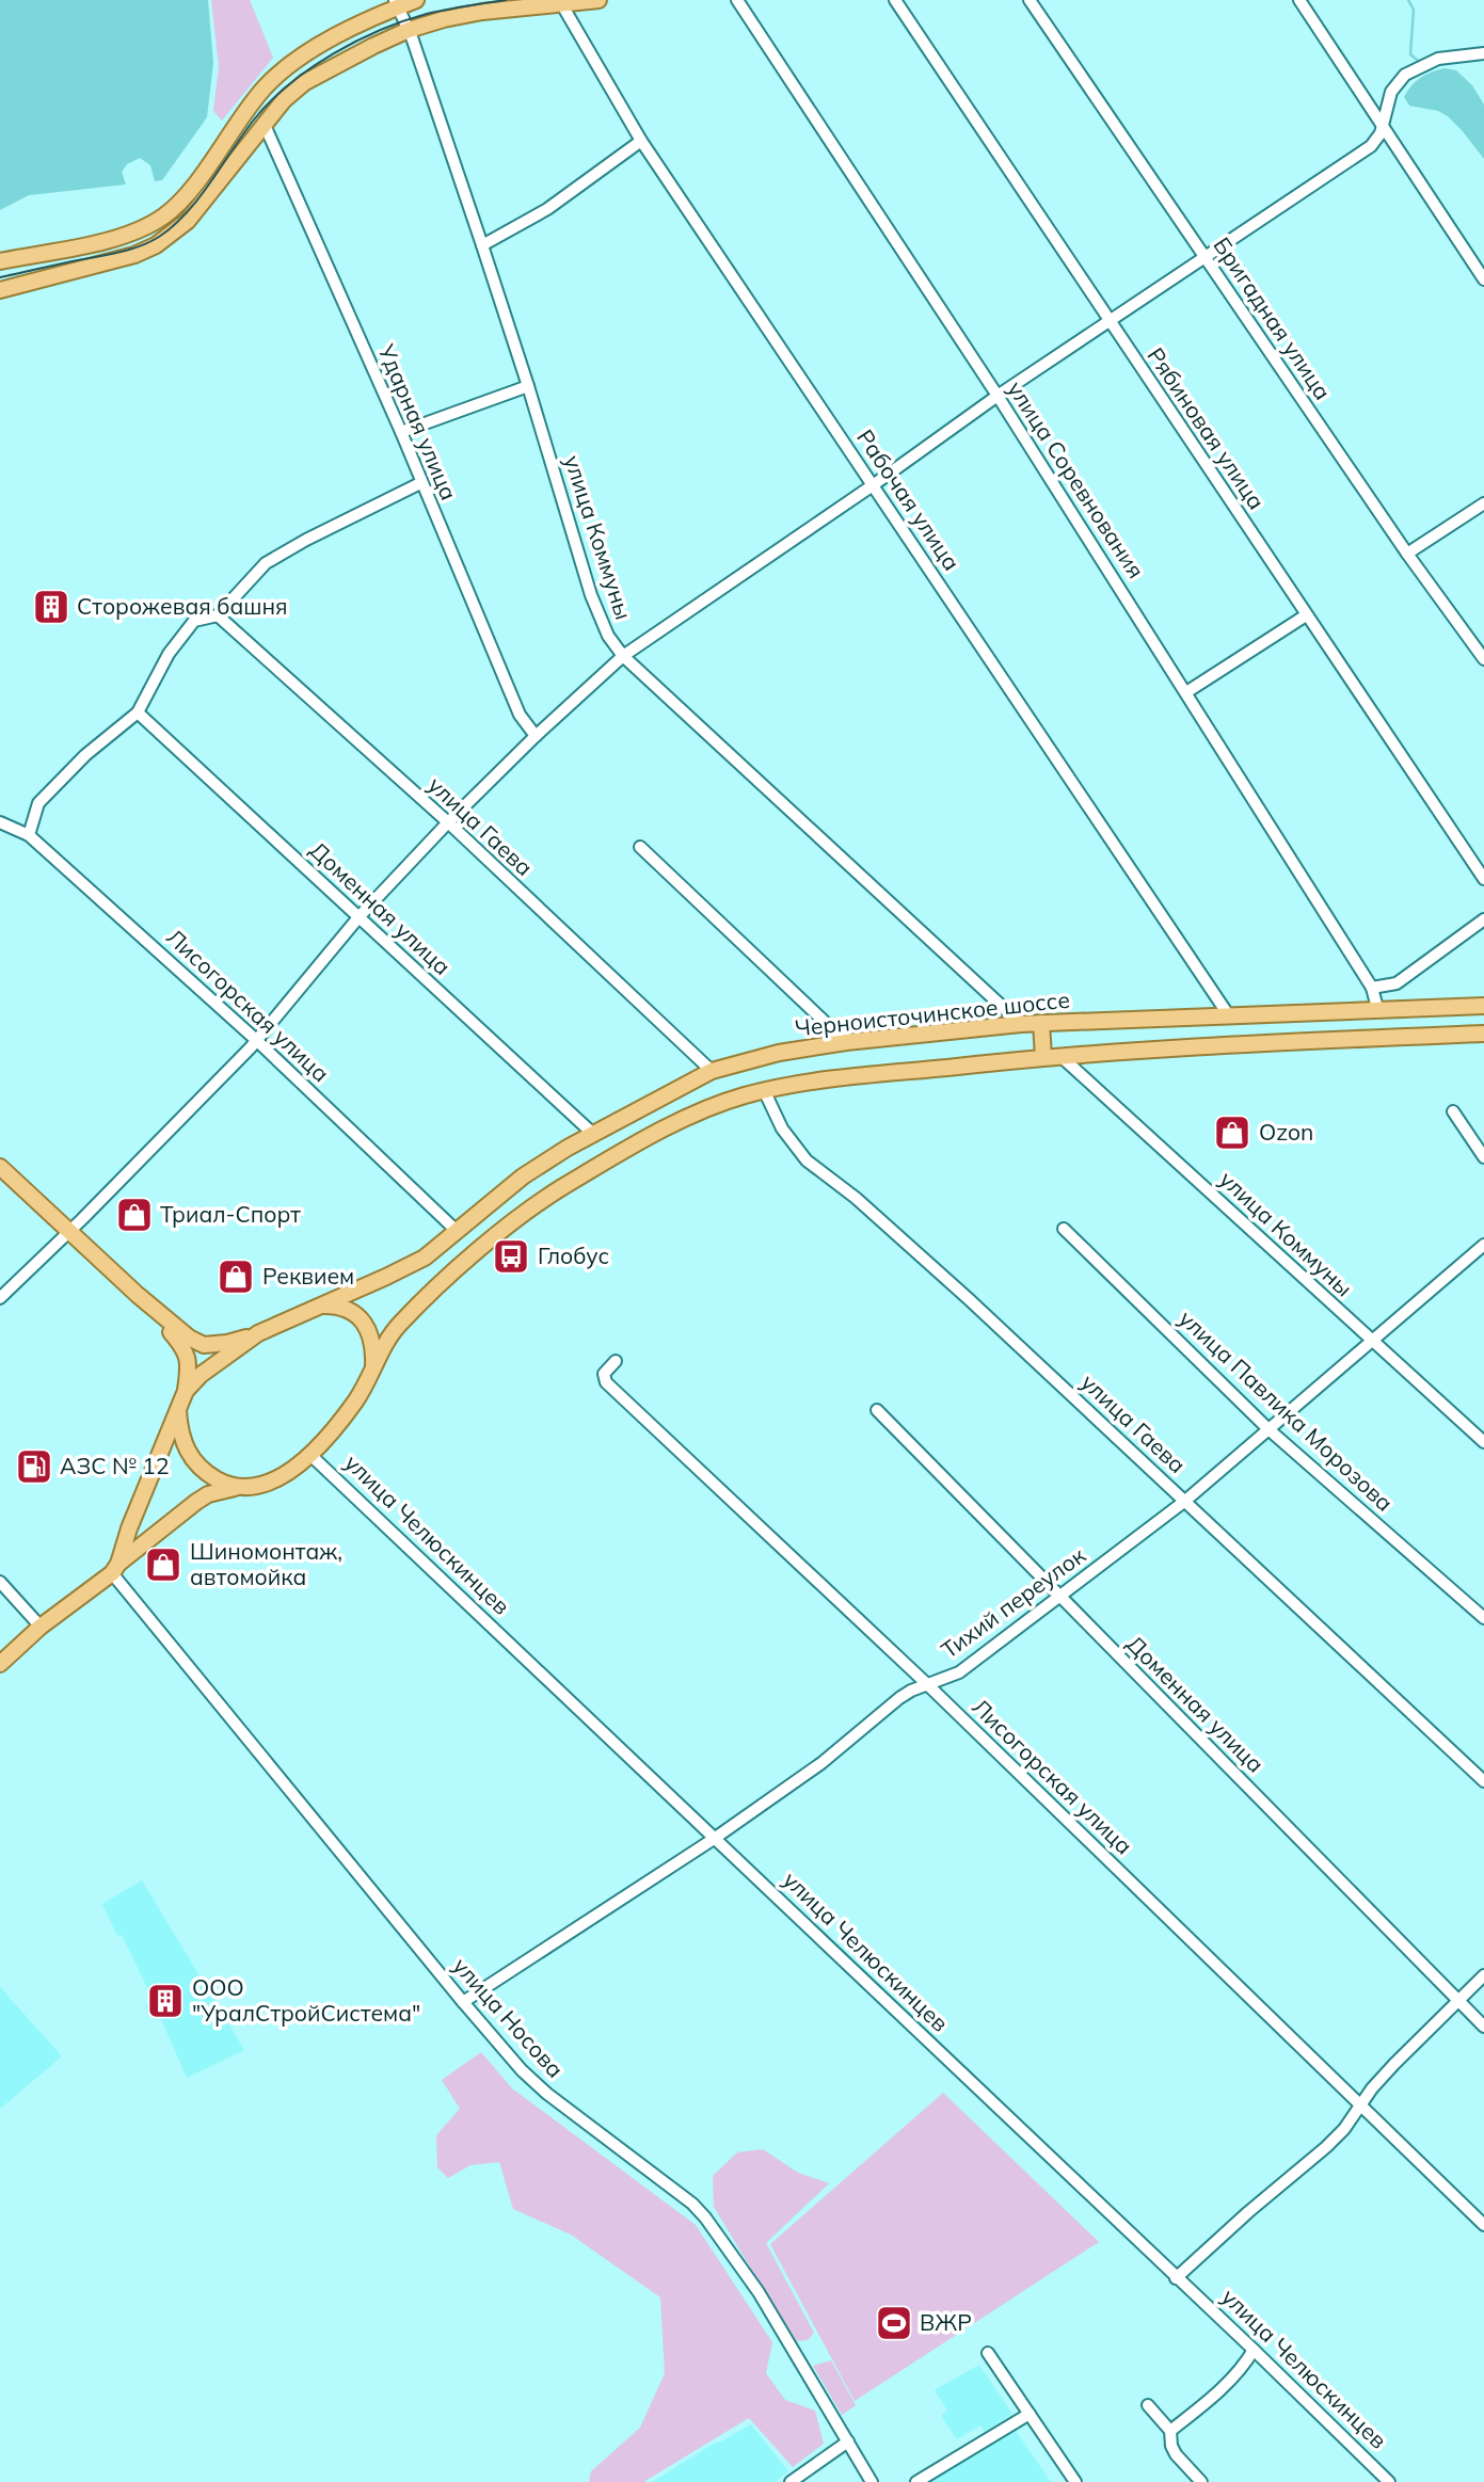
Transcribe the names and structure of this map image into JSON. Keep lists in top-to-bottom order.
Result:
{
  "streets": {
    "main road": ["Черноисточинское шоссе"],
    "street": [
      "Бригадная улица",
      "Ударная улица",
      "Рябиновая улица",
      "улица Соревнования",
      "Рабочая улица",
      "улица Коммуны",
      "улица Гаева",
      "Доменная улица",
      "Лисогорская улица",
      "улица Павлика Морозова",
      "улица Челюскинцев",
      "Тихий переулок",
      "улица Носова"
    ]
  },
  "crossings": [
    ["улица Соревнования", "Черноисточинское шоссе"],
    ["Рабочая улица", "Черноисточинское шоссе"],
    ["улица Коммуны", "Черноисточинское шоссе"],
    ["улица Коммуны", "Тихий переулок"],
    ["улица Гаева", "Черноисточинское шоссе"],
    ["улица Гаева", "Тихий переулок"],
    ["Доменная улица", "Черноисточинское шоссе"],
    ["Доменная улица", "Тихий переулок"],
    ["Лисогорская улица", "Черноисточинское шоссе"],
    ["Лисогорская улица", "Тихий переулок"],
    ["Черноисточинское шоссе", "улица Челюскинцев"],
    ["улица Павлика Морозова", "Тихий переулок"],
    ["улица Челюскинцев", "Тихий переулок"],
    ["Тихий переулок", "улица Носова"]
  ],
  "places": {
    "building": ["Сторожевая башня", "ООО \"УралСтройСистема\""],
    "shop": [
      "Ozon",
      "Триал-Спорт",
      "Реквием",
      "Шиномонтаж, автомойка"
    ],
    "bus stop": ["Глобус"],
    "fuel station": ["АЗС № 12"],
    "sports": ["ВЖР"]
  }
}
